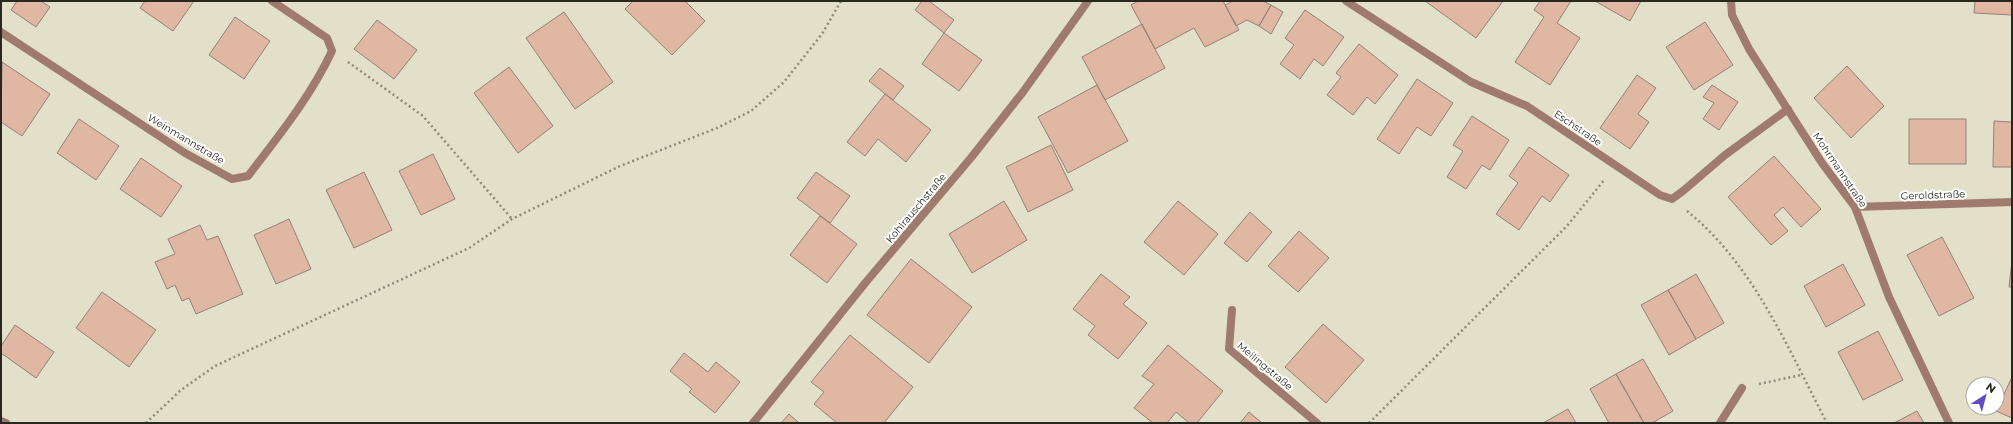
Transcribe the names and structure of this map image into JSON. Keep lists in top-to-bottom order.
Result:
{
  "streets": {
    "street": [
      "Eschstraße",
      "Weinmannstraße",
      "Mohrmannstraße",
      "Geroldstraße",
      "Kohlrauschstraße",
      "Meilingstraße"
    ]
  },
  "crossings": [
    ["Mohrmannstraße", "Geroldstraße"]
  ],
  "north": "top right"
}
